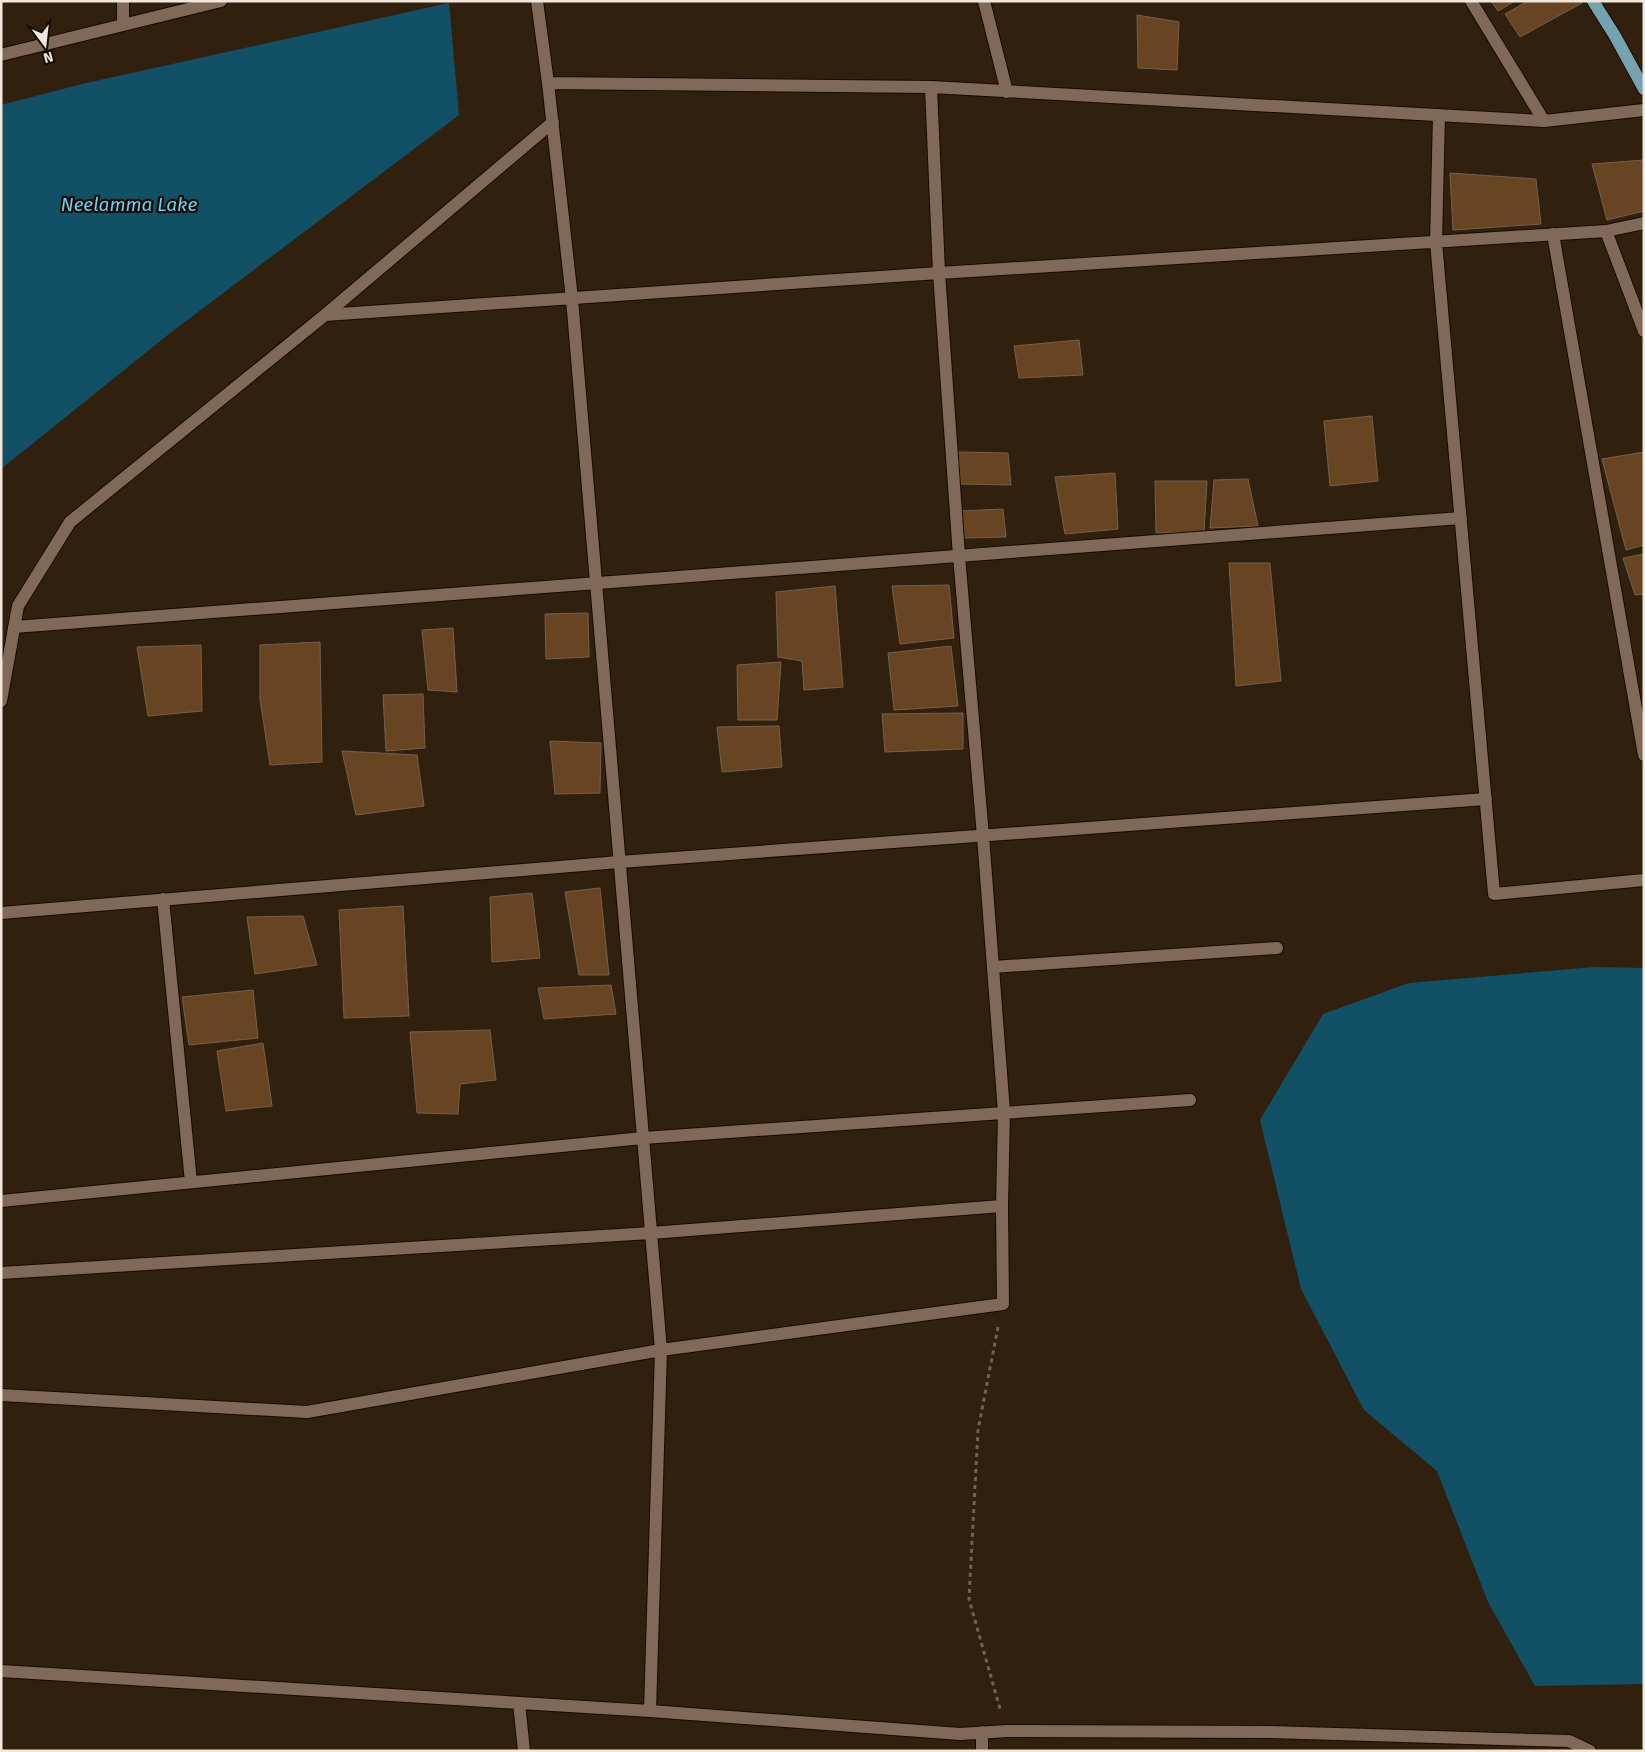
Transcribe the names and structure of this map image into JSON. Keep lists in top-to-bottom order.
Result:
{
  "water": ["Neelamma Lake"],
  "north": "bottom"
}
